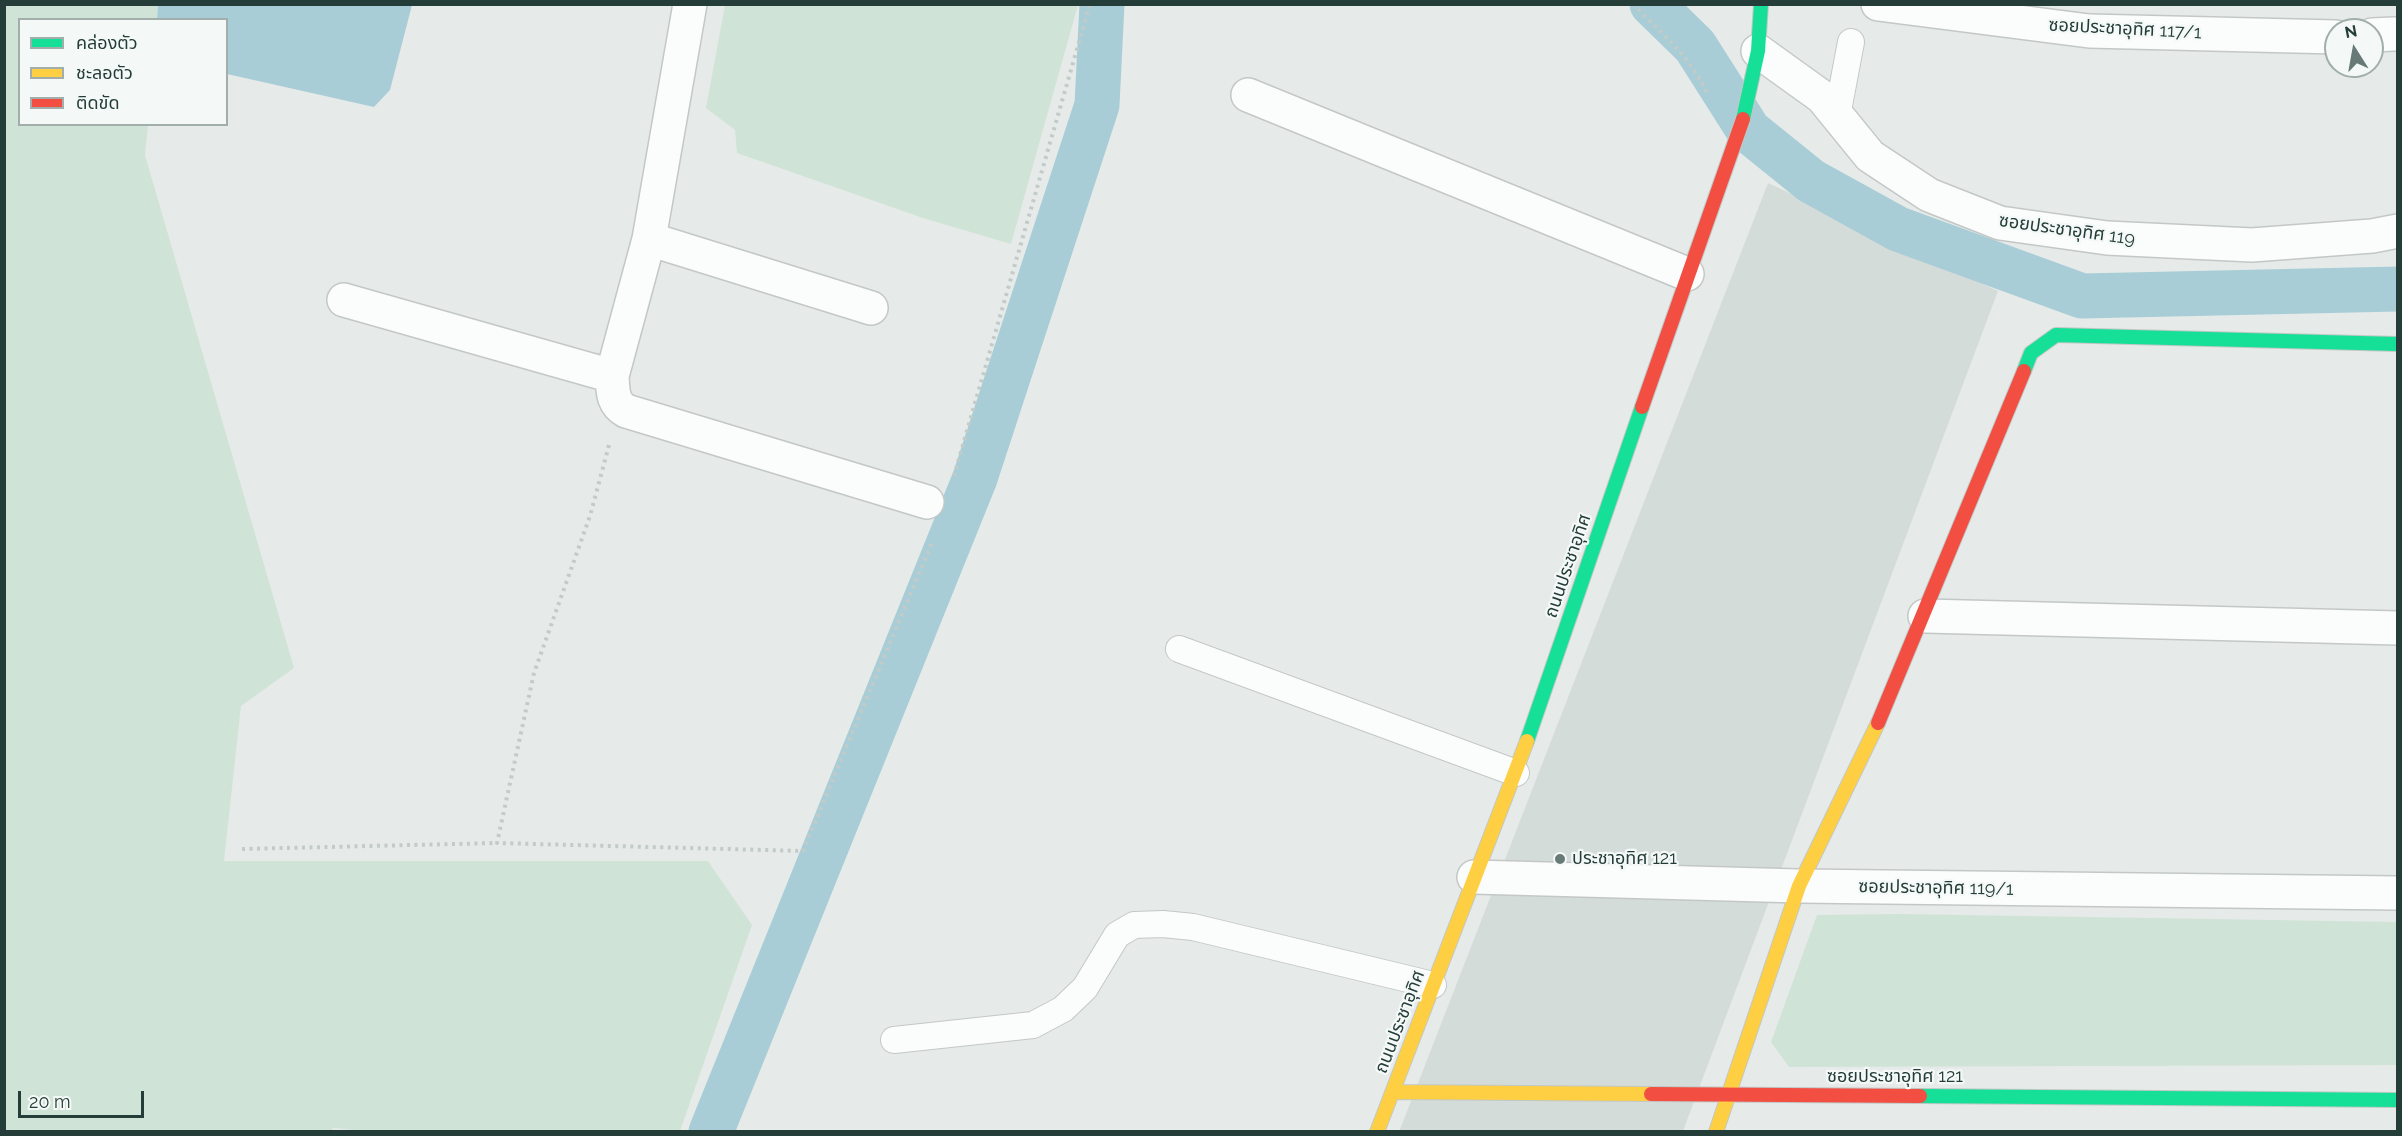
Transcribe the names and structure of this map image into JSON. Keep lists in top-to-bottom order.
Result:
{
  "streets": {
    "street": [
      "ซอยประชาอุทิศ 117/1",
      "ซอยประชาอุทิศ 119",
      "ถนนประชาอุทิศ",
      "ซอยประชาอุทิศ 119/1",
      "ซอยประชาอุทิศ 121"
    ]
  },
  "crossings": [
    ["ซอยประชาอุทิศ 119", "ถนนประชาอุทิศ"],
    ["ถนนประชาอุทิศ", "ซอยประชาอุทิศ 119/1"],
    ["ถนนประชาอุทิศ", "ซอยประชาอุทิศ 121"]
  ],
  "places": ["ประชาอุทิศ 121"],
  "legend": ["คล่องตัว", "ชะลอตัว", "ติดขัด"],
  "scale_bar": "20 m",
  "north": "top"
}
